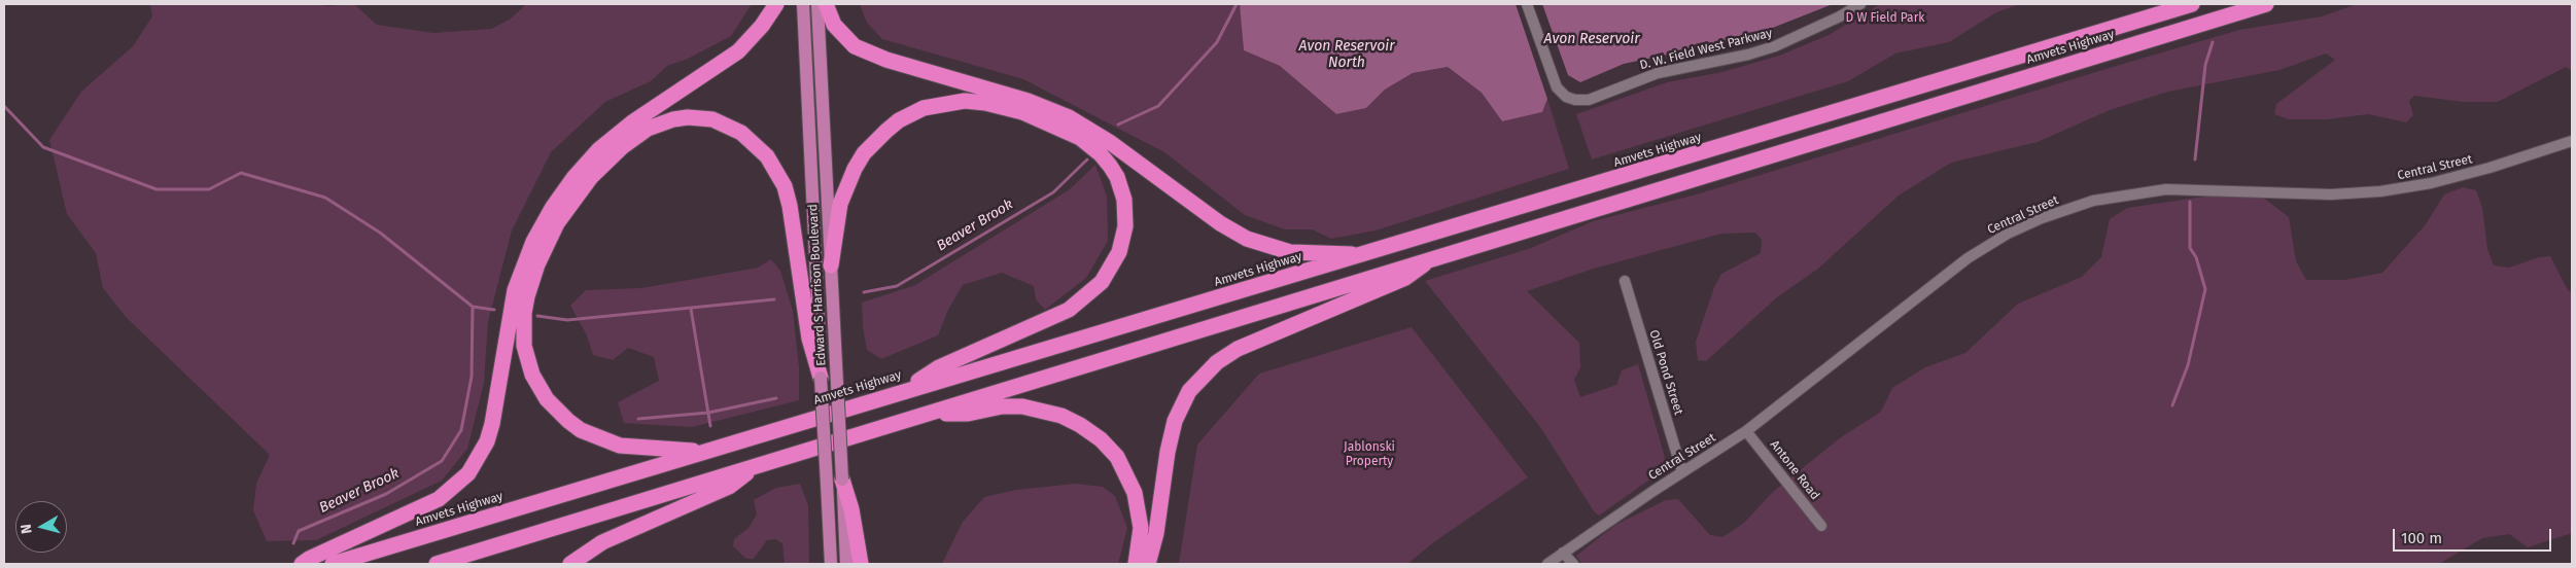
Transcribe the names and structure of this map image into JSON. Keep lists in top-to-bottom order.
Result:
{
  "streets": {
    "highway": ["Amvets Highway"],
    "main road": ["Edward S Harrison Boulevard"],
    "street": [
      "D. W. Field West Parkway",
      "Central Street",
      "Old Pond Street",
      "Antone Road"
    ]
  },
  "crossings": [
    ["Central Street", "Old Pond Street"],
    ["Central Street", "Antone Road"]
  ],
  "water": ["Avon Reservoir", "Avon Reservoir North", "Beaver Brook"],
  "parks": ["D W Field Park", "Jablonski Property"],
  "scale_bar": "100 m",
  "north": "left"
}
